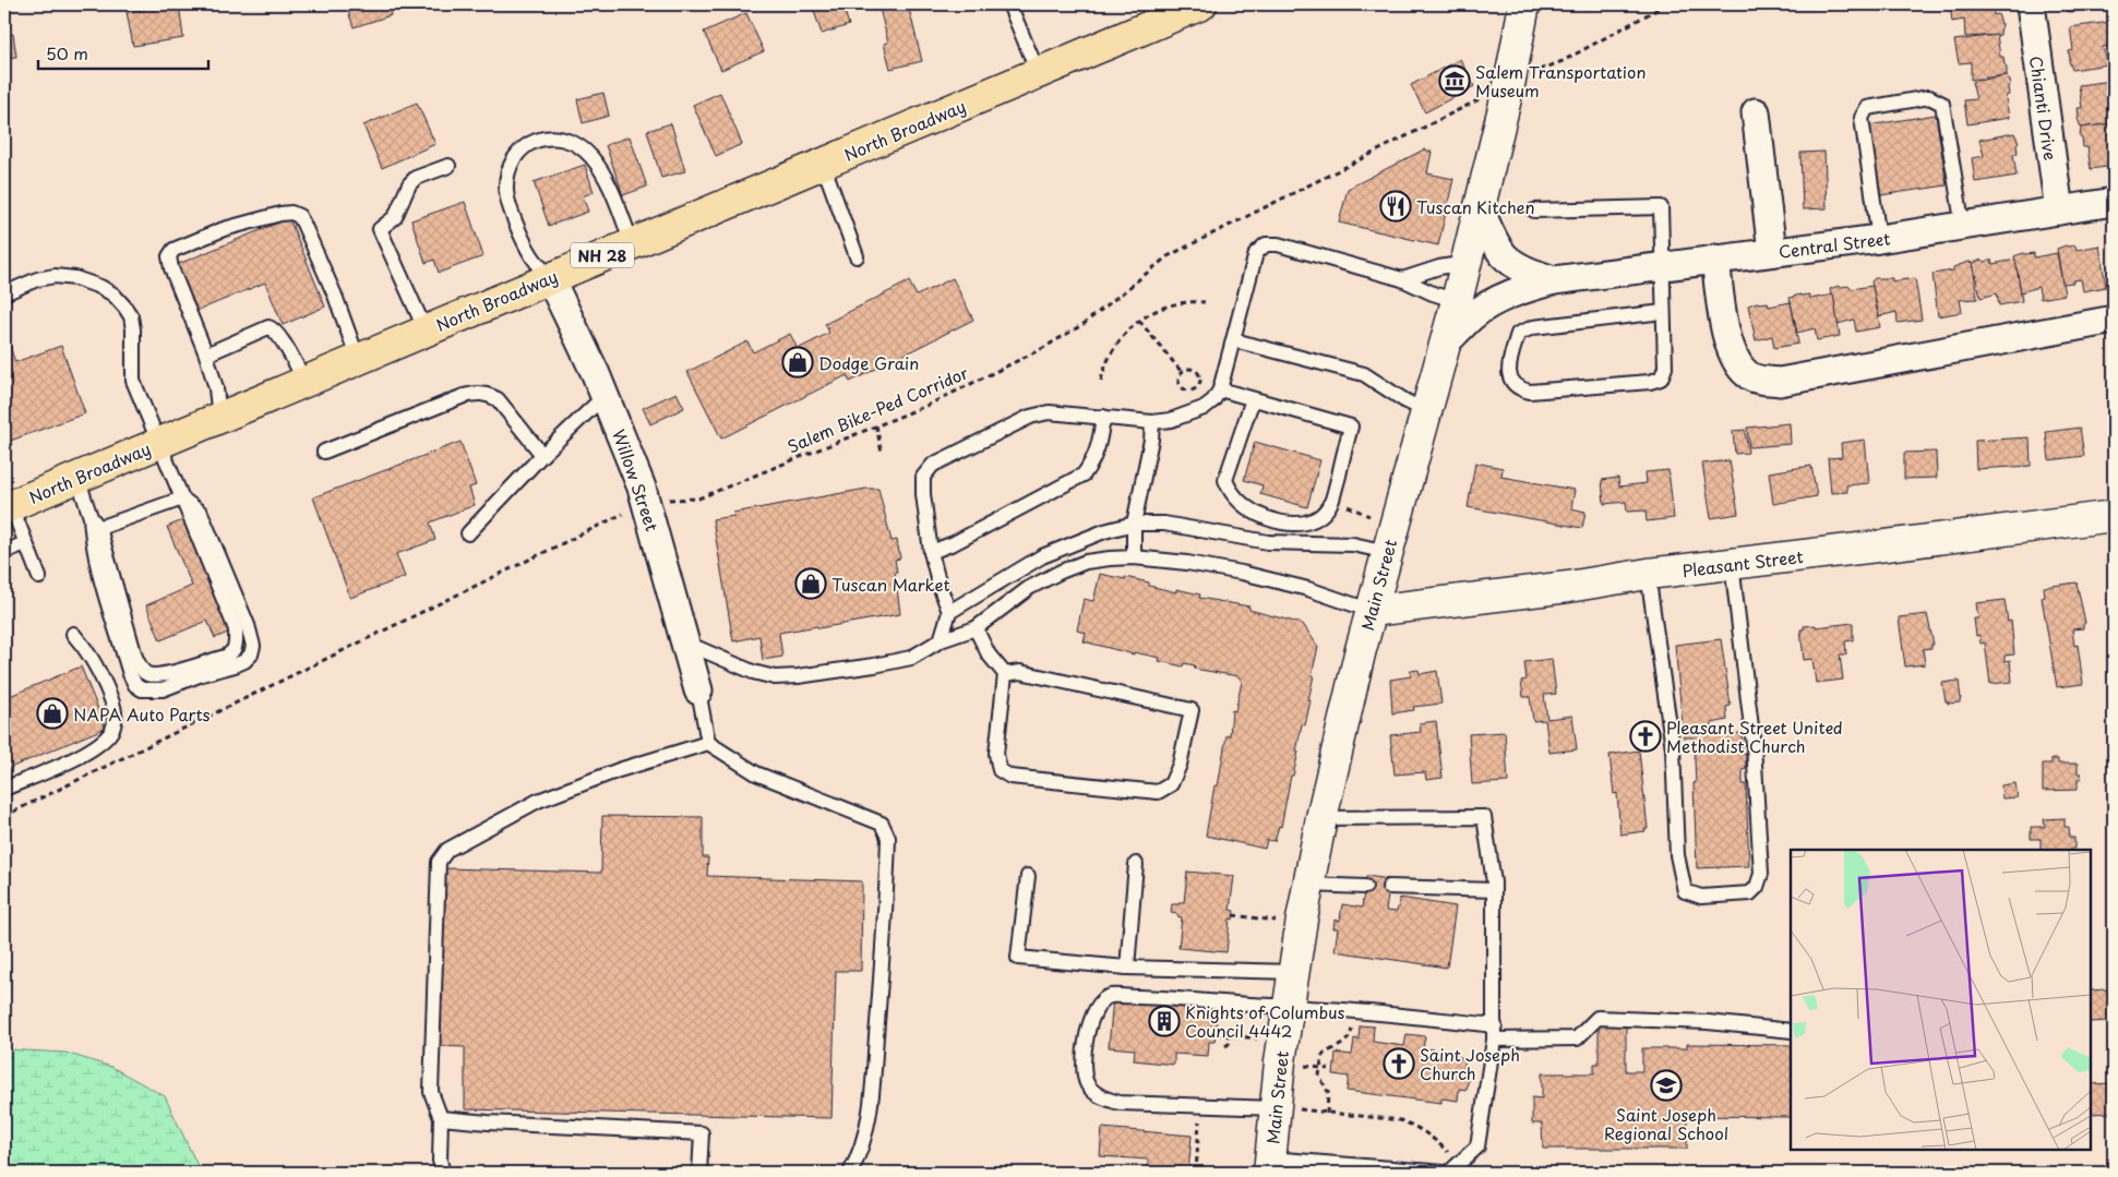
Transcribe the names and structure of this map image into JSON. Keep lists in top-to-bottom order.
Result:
{
  "streets": {
    "main road": [
      "North Broadway",
      "NH 28",
      "Pleasant Street",
      "Main Street"
    ],
    "street": ["Chianti Drive", "Central Street", "Willow Street"],
    "path": ["Salem Bike-Ped Corridor"]
  },
  "crossings": [
    ["Chianti Drive", "Central Street"],
    ["North Broadway", "Willow Street"],
    ["Central Street", "Main Street"],
    ["Salem Bike-Ped Corridor", "Main Street"],
    ["Pleasant Street", "Main Street"]
  ],
  "places": {
    "museum": ["Salem Transportation Museum"],
    "restaurant": ["Tuscan Kitchen"],
    "shop": ["Dodge Grain", "Tuscan Market", "NAPA Auto Parts"],
    "church": ["Pleasant Street United Methodist Church", "Saint Joseph Church"],
    "building": ["Knights of Columbus Council 4442"],
    "school or university": ["Saint Joseph Regional School"]
  },
  "scale_bar": "50 m"
}
